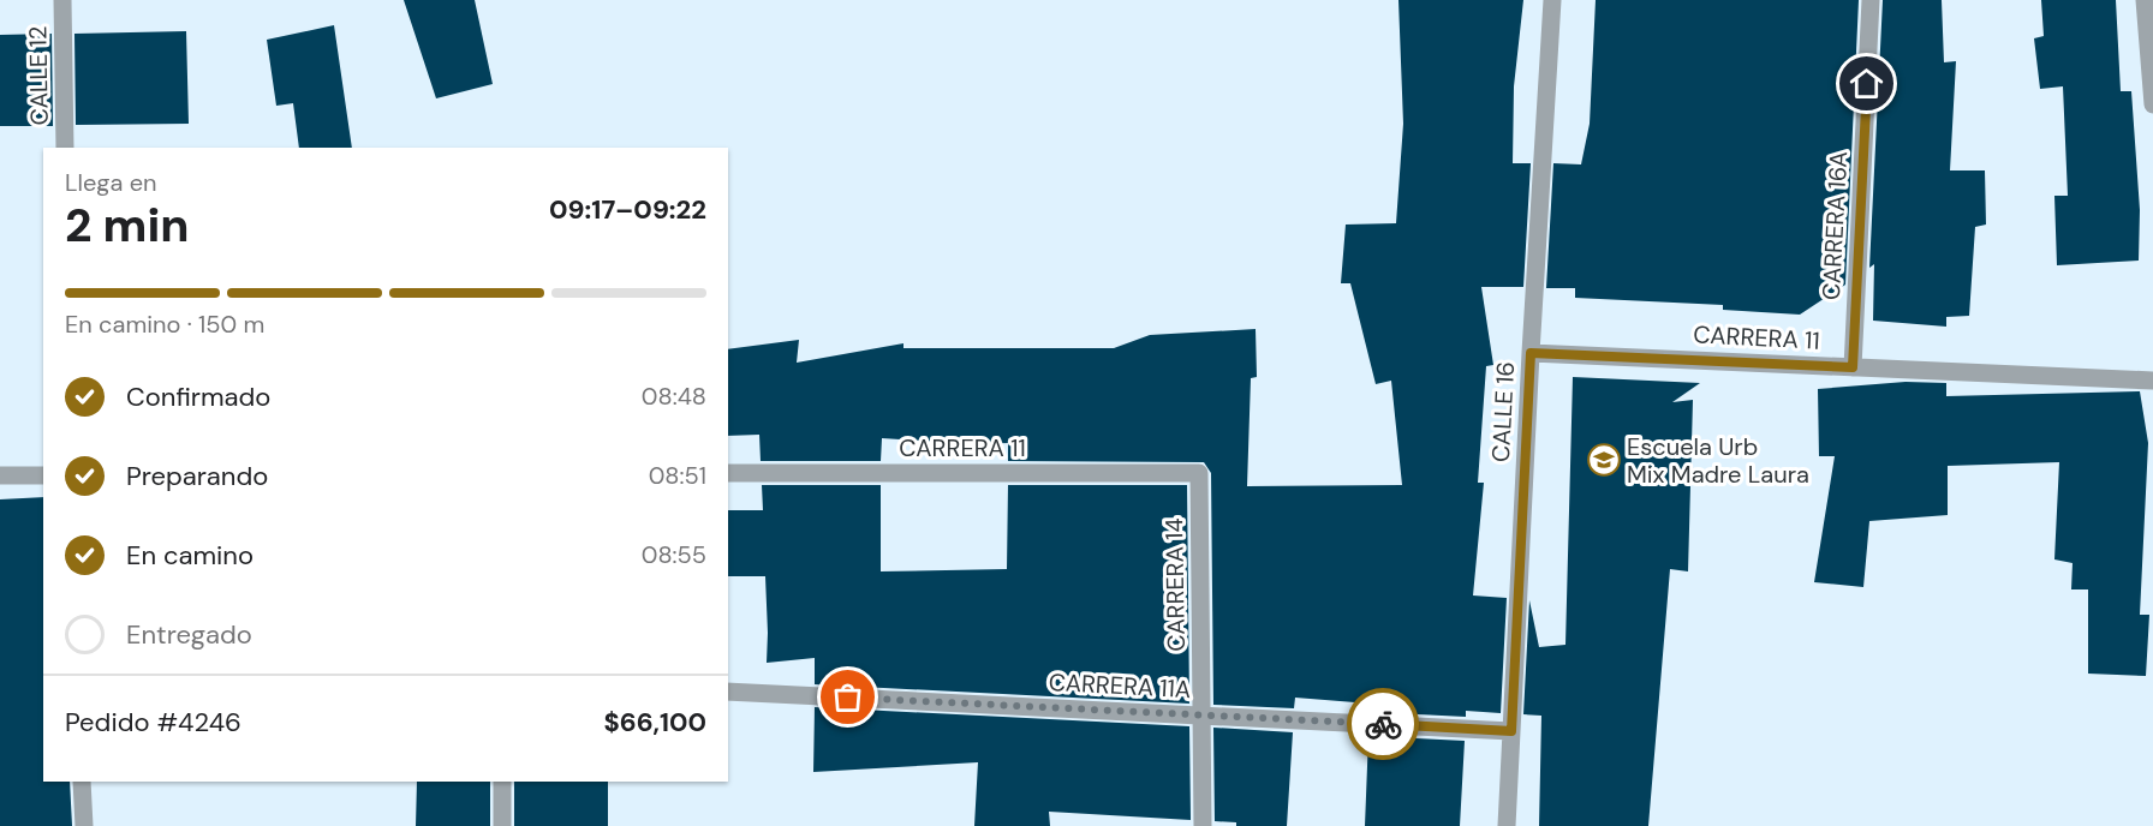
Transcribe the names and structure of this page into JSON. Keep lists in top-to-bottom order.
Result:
{
  "streets": {
    "street": [
      "CALLE 12",
      "CARRERA 16A",
      "CARRERA 11",
      "CALLE 16",
      "CARRERA 14",
      "CARRERA 11A"
    ]
  },
  "crossings": [
    ["CARRERA 16A", "CARRERA 11"],
    ["CARRERA 11", "CALLE 16"],
    ["CARRERA 11", "CARRERA 14"],
    ["CALLE 16", "CARRERA 11A"],
    ["CARRERA 14", "CARRERA 11A"]
  ],
  "places": {
    "school or university": ["Escuela Urb Mix Madre Laura"]
  },
  "page": {
    "heading": ["2 min", "Llega en", "09:17–09:22"],
    "panel": ["Pedido #4246", "$66,100"],
    "bar": "En camino · 150 m",
    "list": [
      ["Confirmado", "08:48"],
      ["Preparando", "08:51"],
      ["En camino", "08:55"],
      "Entregado"
    ]
  }
}
